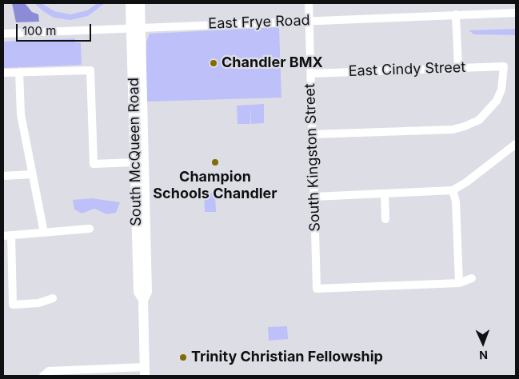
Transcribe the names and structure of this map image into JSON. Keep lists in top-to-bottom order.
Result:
{
  "streets": {
    "main road": ["South McQueen Road"],
    "street": ["East Frye Road", "East Cindy Street", "South Kingston Street"]
  },
  "crossings": [
    ["East Frye Road", "South McQueen Road"],
    ["East Frye Road", "South Kingston Street"],
    ["East Cindy Street", "South Kingston Street"]
  ],
  "places": ["Chandler BMX", "Champion Schools Chandler", "Trinity Christian Fellowship"],
  "scale_bar": "100 m",
  "north": "bottom"
}
